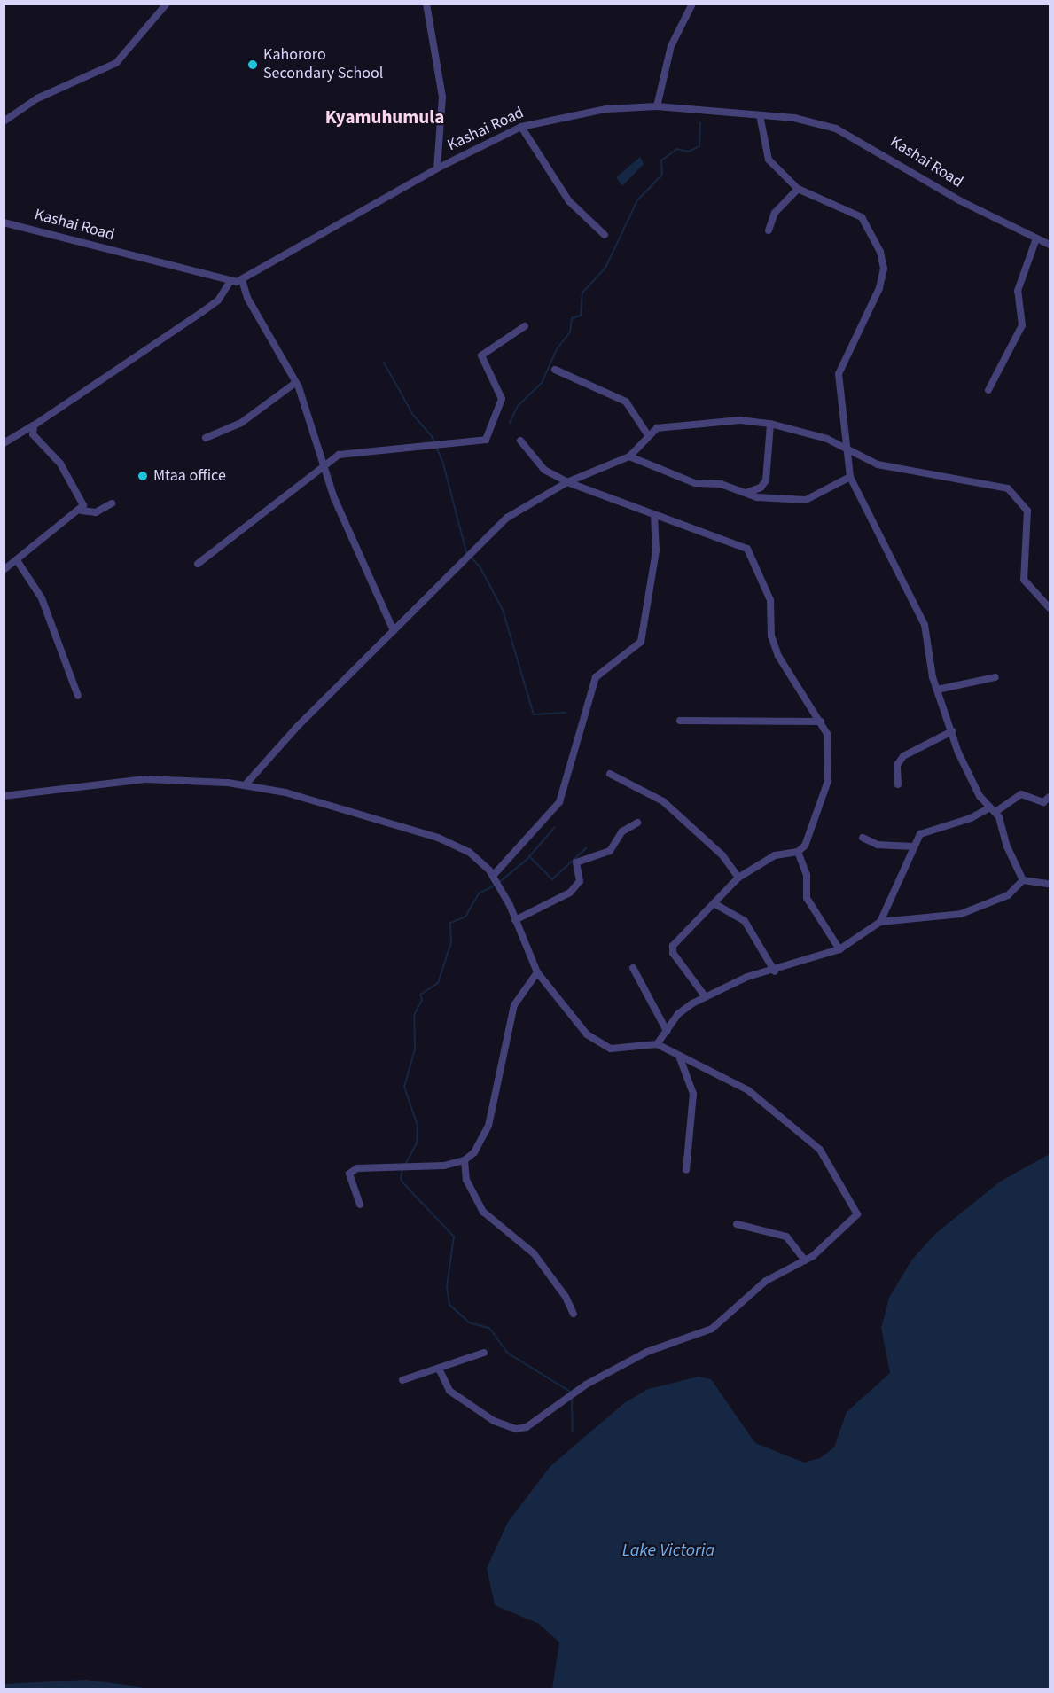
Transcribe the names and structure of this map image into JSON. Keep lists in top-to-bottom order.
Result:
{
  "streets": {
    "street": ["Kashai Road"]
  },
  "districts": ["Kyamuhumula"],
  "water": ["Lake Victoria"],
  "places": ["Kahororo Secondary School", "Mtaa office"]
}
